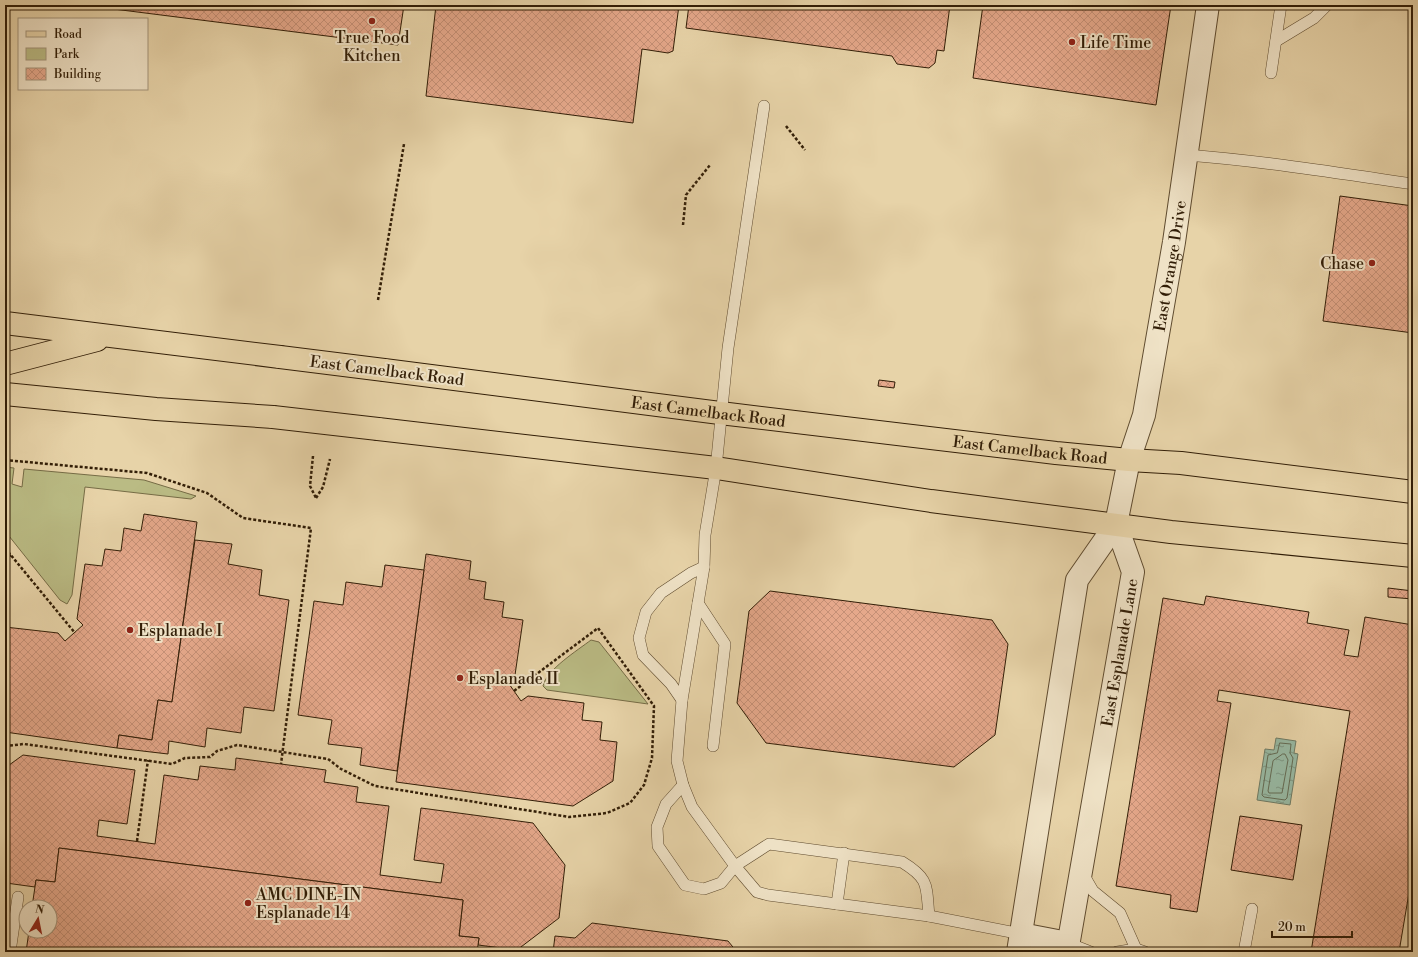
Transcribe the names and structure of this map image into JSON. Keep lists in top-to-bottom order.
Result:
{
  "streets": {
    "main road": ["East Camelback Road"],
    "street": ["East Orange Drive", "East Esplanade Lane"]
  },
  "crossings": [
    ["East Orange Drive", "East Camelback Road"],
    ["East Orange Drive", "East Esplanade Lane"]
  ],
  "places": [
    "True Food Kitchen",
    "Life Time",
    "Chase",
    "Esplanade I",
    "Esplanade II",
    "AMC DINE-IN Esplanade 14"
  ],
  "legend": ["Road", "Park", "Building"],
  "scale_bar": "20 m",
  "north": "top"
}
